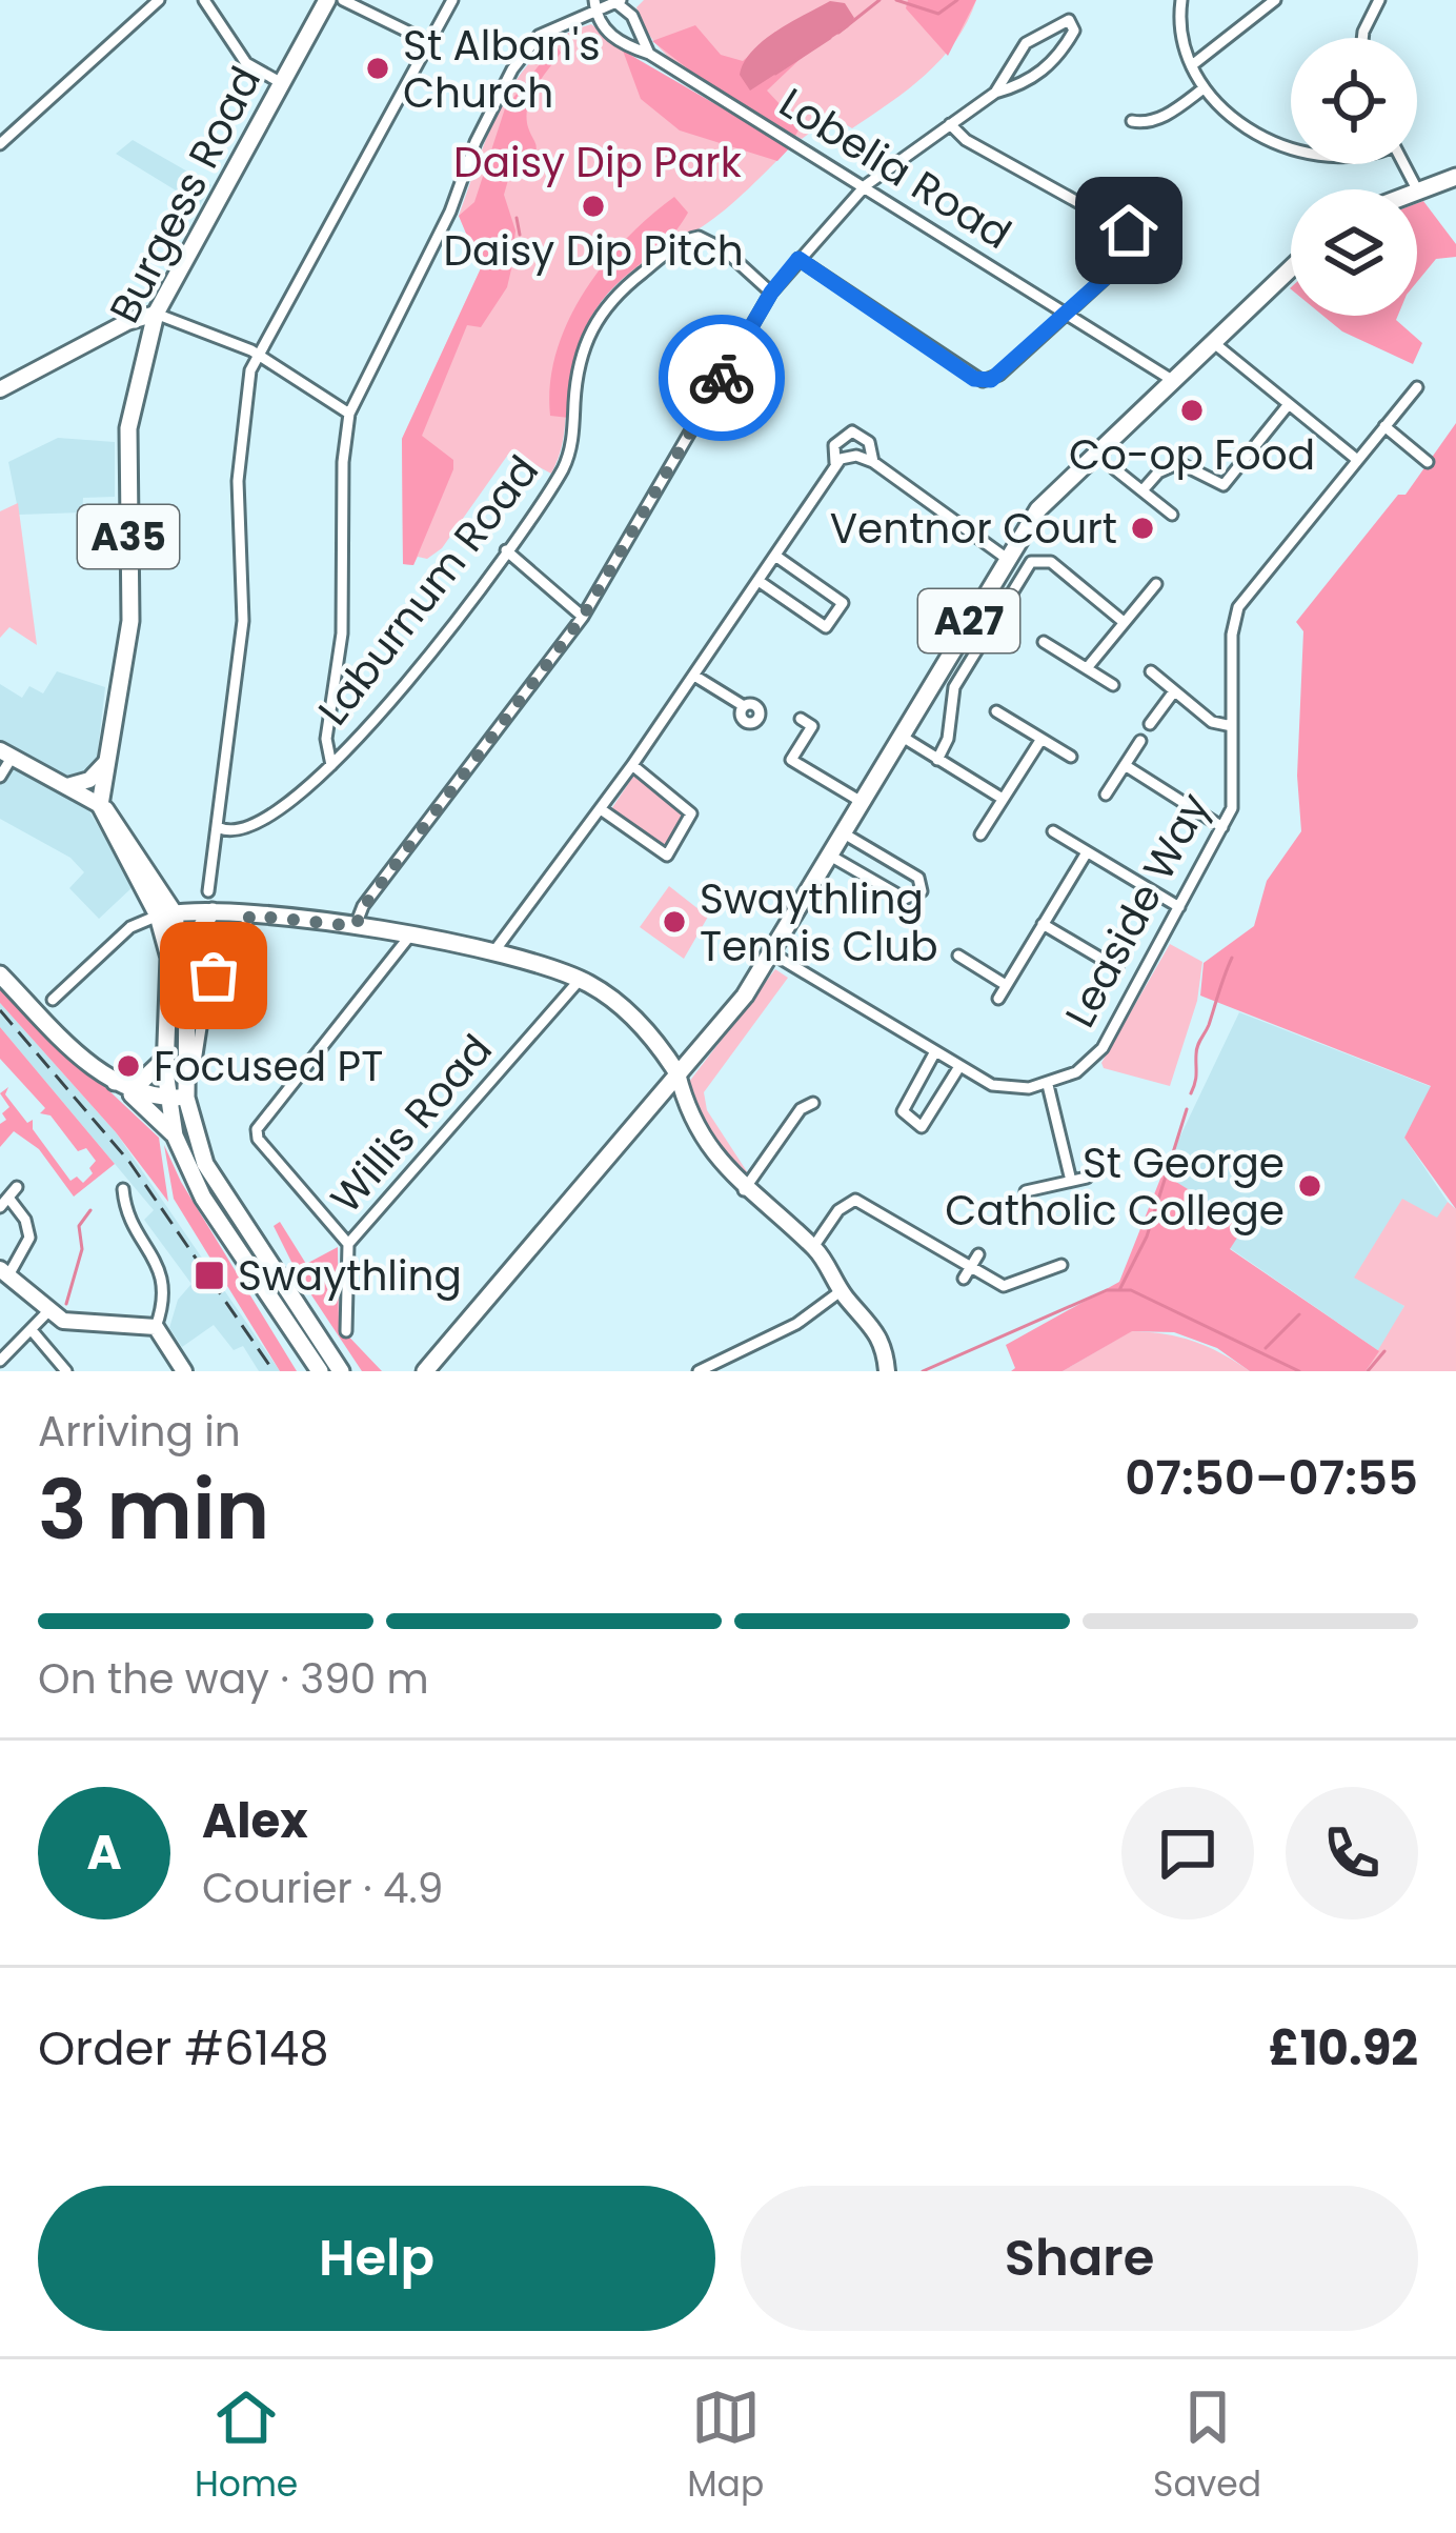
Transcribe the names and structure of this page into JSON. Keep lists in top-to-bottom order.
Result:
{
  "streets": {
    "main road": ["Burgess Road", "A35", "A27"],
    "street": [
      "Lobelia Road",
      "Laburnum Road",
      "Leaside Way",
      "Willis Road"
    ]
  },
  "crossings": [
    ["Lobelia Road", "A27"]
  ],
  "parks": ["Daisy Dip Park"],
  "places": {
    "other": [
      "St Alban's Church",
      "Daisy Dip Pitch",
      "Co-op Food",
      "Ventnor Court",
      "Swaythling Tennis Club",
      "Focused PT",
      "St George Catholic College"
    ],
    "transit": ["Swaythling"]
  },
  "page": {
    "heading": ["3 min", "Arriving in", "07:50–07:55"],
    "panel": [
      "Alex",
      "Courier · 4.9",
      "Order #6148",
      "£10.92"
    ],
    "bar": "On the way · 390 m",
    "round": "A",
    "buttons": ["Help", "Share"],
    "tabs": ["Home", "Map", "Saved"]
  }
}
